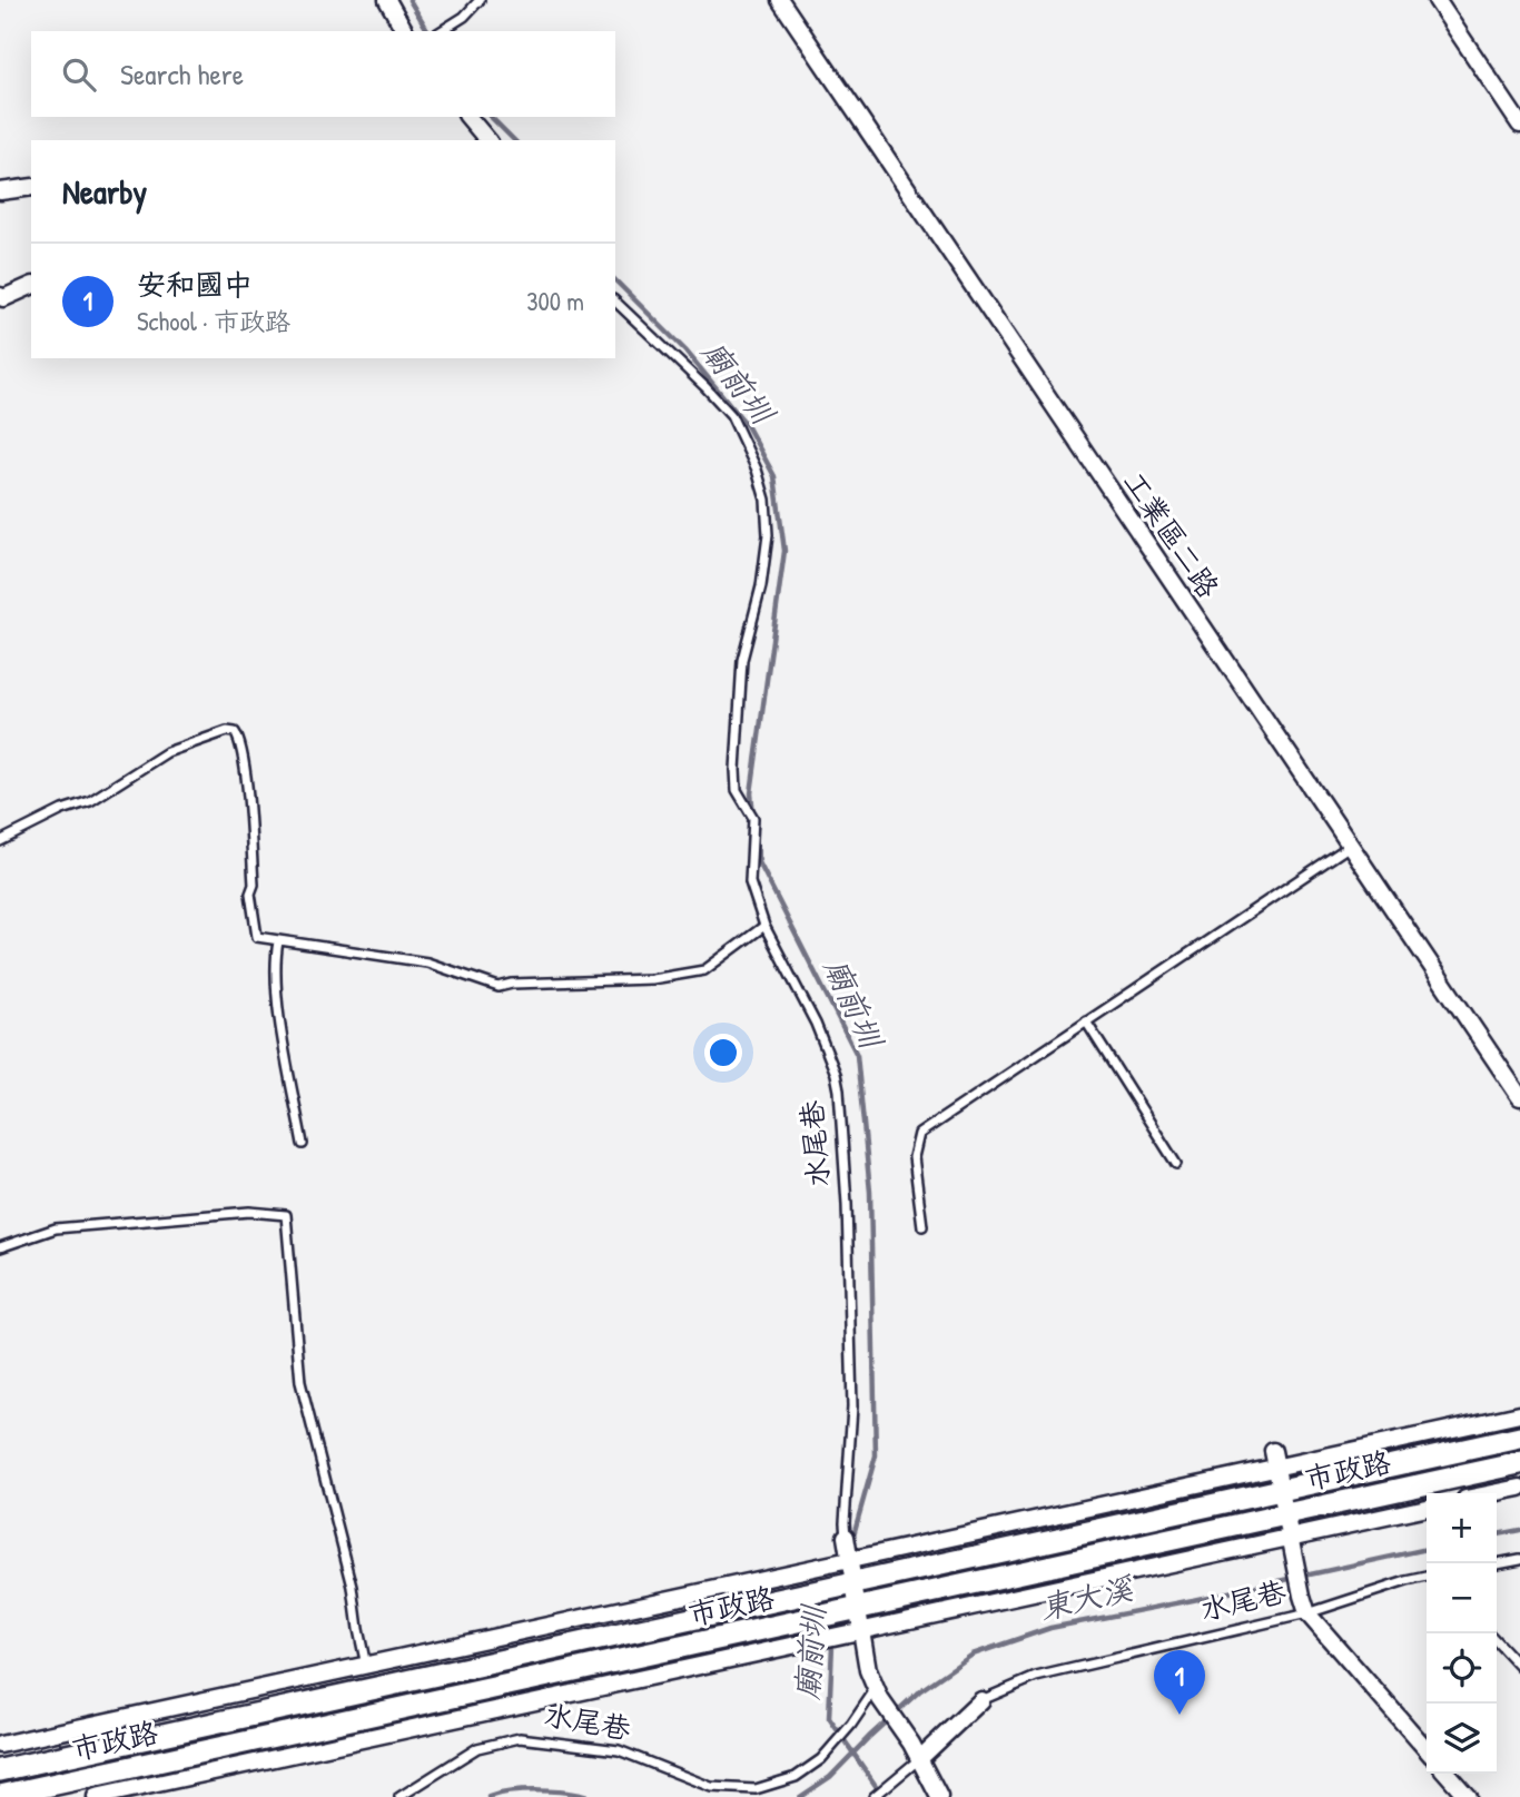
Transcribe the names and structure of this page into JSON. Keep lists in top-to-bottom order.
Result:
{
  "streets": {
    "street": ["工業區二路", "水尾巷", "市政路"]
  },
  "crossings": [
    ["水尾巷", "市政路"]
  ],
  "water": ["廟前圳", "東大溪"],
  "page": {
    "search": "Search here",
    "heading": "Nearby",
    "list": [
      {
        "mark": "1",
        "name": "安和國中",
        "note": "School · 市政路",
        "value": "300 m"
      }
    ],
    "map_buttons": ["+", "−"],
    "pins": "1"
  }
}
